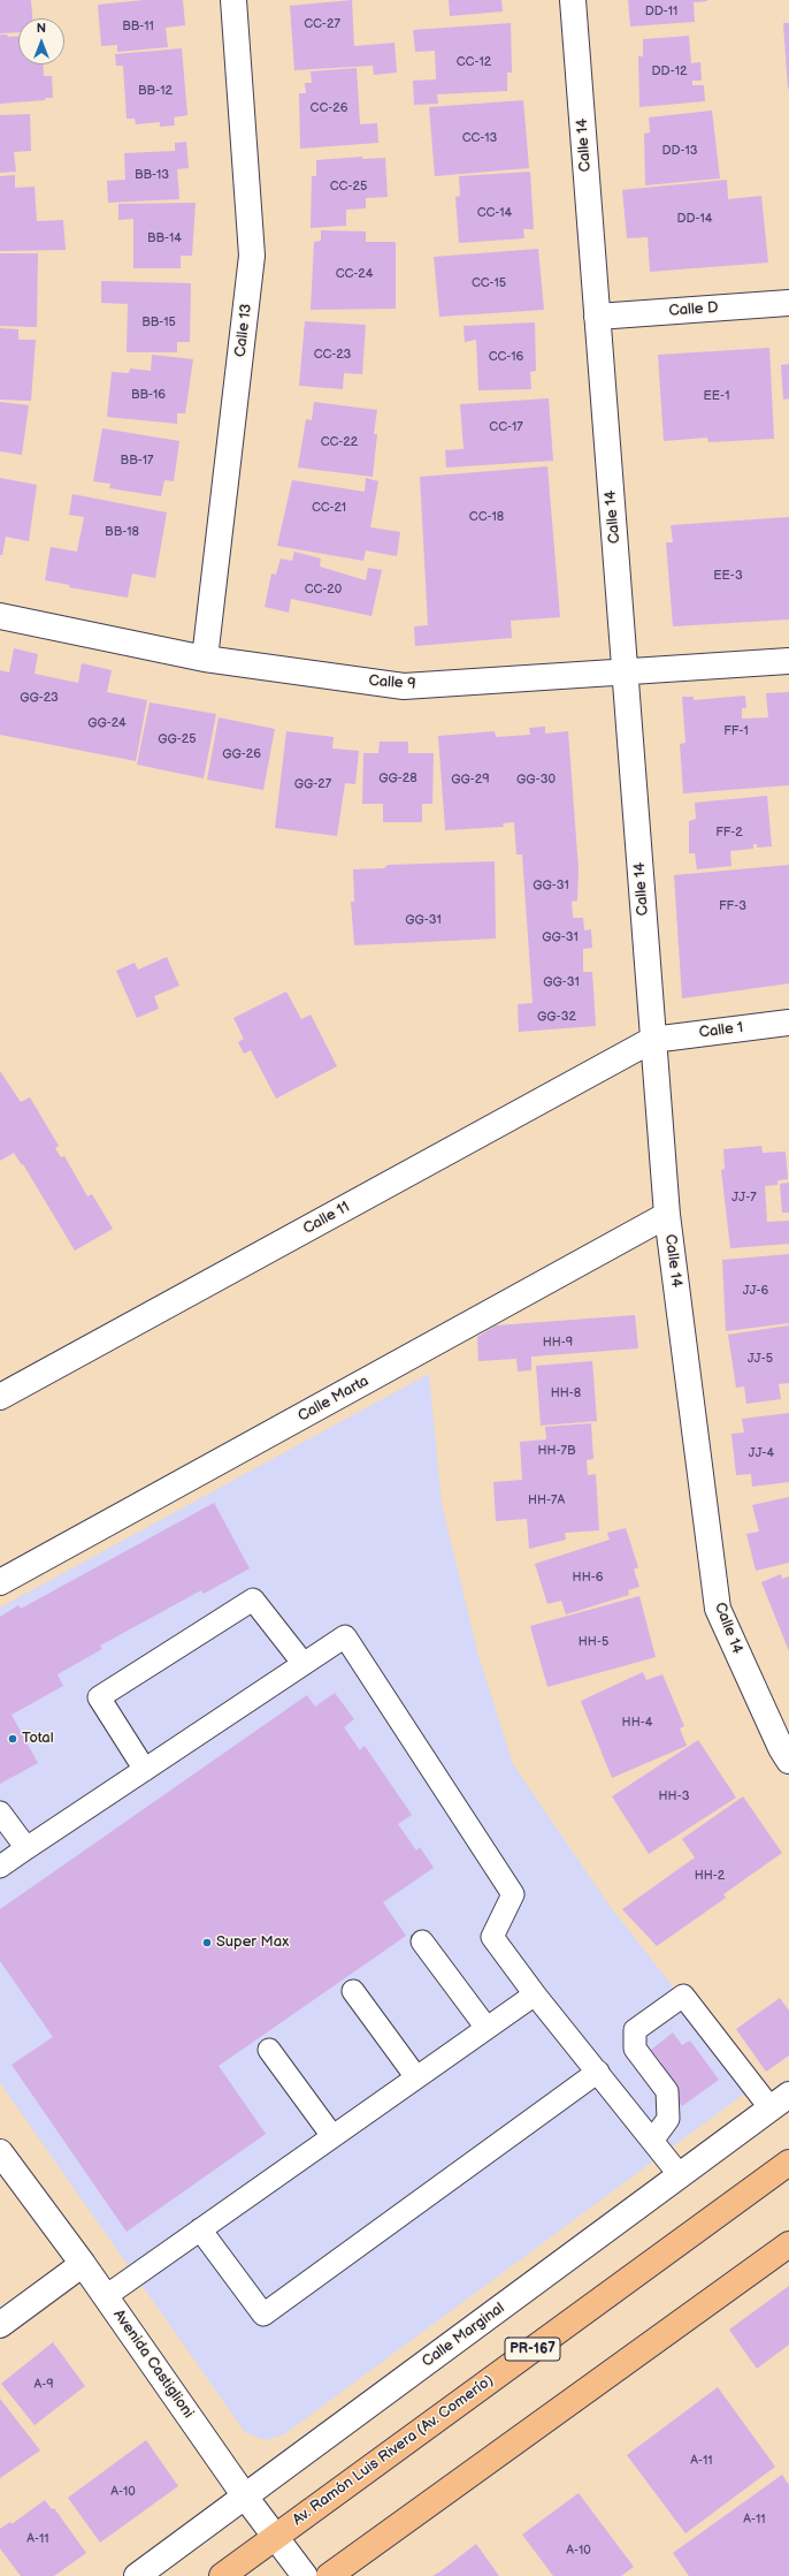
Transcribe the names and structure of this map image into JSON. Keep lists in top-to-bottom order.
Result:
{
  "streets": {
    "main road": ["PR-167", "Av. Ramón Luis Rivera (Av. Comerío)"],
    "street": [
      "Calle 14",
      "Calle D",
      "Calle 13",
      "Calle 9",
      "Calle 1",
      "Calle 11",
      "Calle Marta",
      "Calle Marginal",
      "Avenida Castiglioni"
    ]
  },
  "crossings": [
    ["Calle 14", "Calle D"],
    ["Calle 14", "Calle 9"],
    ["Calle 14", "Calle 1"],
    ["Calle 14", "Calle 11"],
    ["Calle 14", "Calle Marta"],
    ["Calle 13", "Calle 9"],
    ["Calle 1", "Calle 11"],
    ["Calle Marginal", "Avenida Castiglioni"],
    ["Avenida Castiglioni", "Av. Ramón Luis Rivera (Av. Comerío)"]
  ],
  "places": ["Total", "Super Max"],
  "house_numbers": [
    "DD-11",
    "CC-27",
    "BB-11",
    "CC-12",
    "DD-12",
    "BB-12",
    "CC-26",
    "CC-13",
    "DD-13",
    "BB-13",
    "CC-25",
    "CC-14",
    "DD-14",
    "BB-14",
    "CC-24",
    "CC-15",
    "BB-15",
    "CC-23",
    "CC-16",
    "BB-16",
    "EE-1",
    "CC-17",
    "CC-22",
    "BB-17",
    "CC-21",
    "CC-18",
    "BB-18",
    "EE-3",
    "CC-20",
    "GG-23",
    "GG-24",
    "FF-1",
    "GG-25",
    "GG-26",
    "GG-28",
    "GG-29",
    "GG-30",
    "GG-27",
    "FF-2",
    "GG-31",
    "FF-3",
    "GG-31",
    "GG-31",
    "GG-31",
    "GG-32",
    "JJ-7",
    "JJ-6",
    "HH-9",
    "JJ-5",
    "HH-8",
    "HH-7B",
    "JJ-4",
    "HH-7A",
    "HH-6",
    "HH-5",
    "HH-4",
    "HH-3",
    "HH-2",
    "A-9",
    "A-11",
    "A-10",
    "A-11",
    "A-11",
    "A-10"
  ],
  "north": "top"
}
